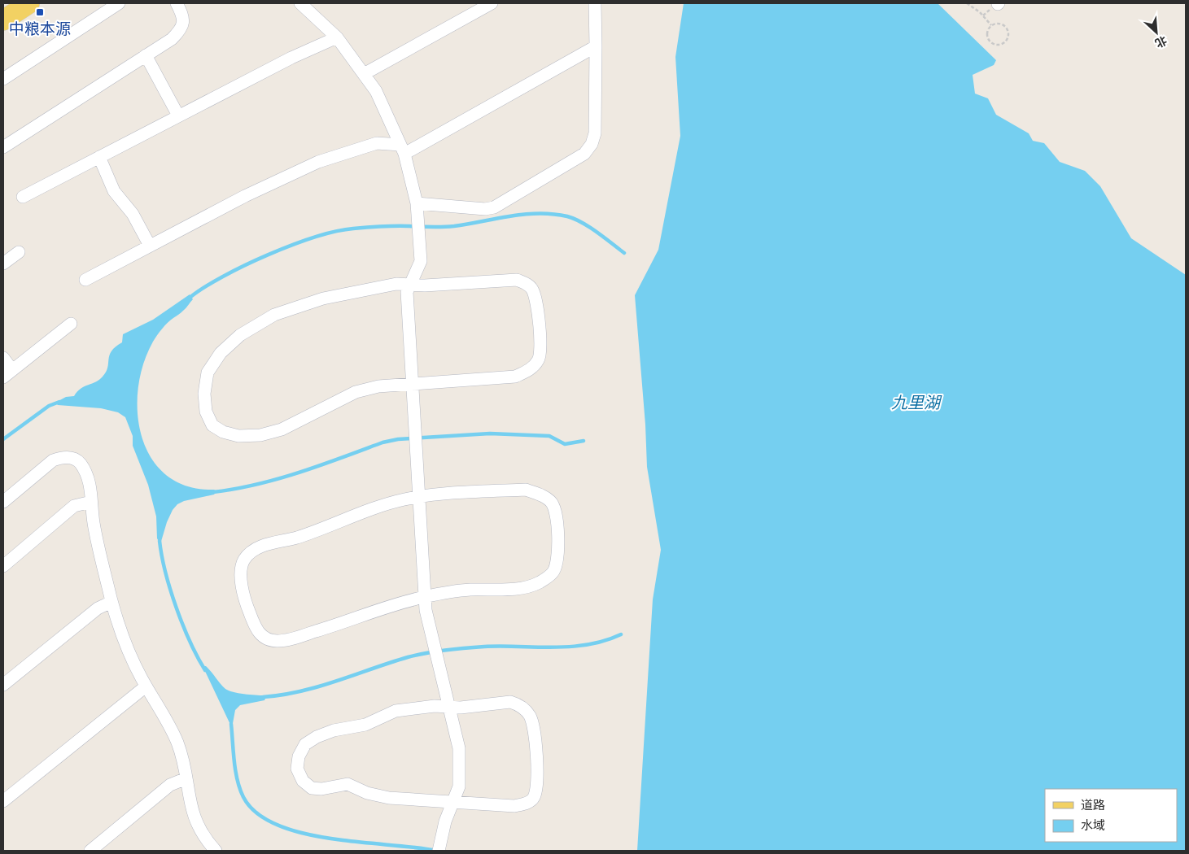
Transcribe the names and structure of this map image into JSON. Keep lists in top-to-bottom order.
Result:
{
  "water": ["九里湖"],
  "places": {
    "transit": ["中粮本源"]
  },
  "legend": ["道路", "水域"],
  "north": "bottom right"
}
